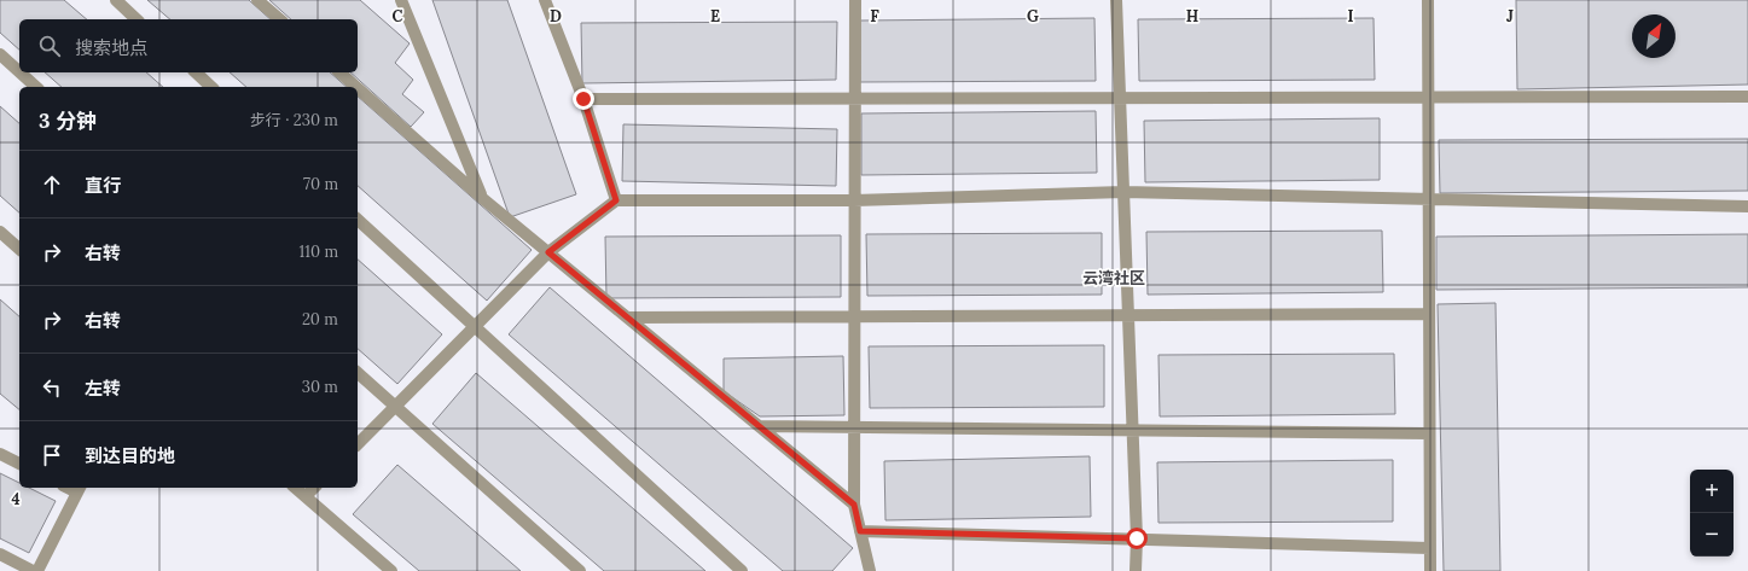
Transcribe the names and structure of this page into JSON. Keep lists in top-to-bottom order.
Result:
{
  "districts": ["云湾社区"],
  "north": "top right",
  "page": {
    "search": "搜索地点",
    "heading": ["3 分钟", "步行 · 230 m"],
    "list": [
      ["直行", "70 m"],
      ["右转", "110 m"],
      ["右转", "20 m"],
      ["左转", "30 m"],
      "到达目的地"
    ],
    "map_buttons": ["+", "−"]
  },
  "grid": {
    "columns": [
      "C",
      "D",
      "E",
      "F",
      "G",
      "H",
      "I",
      "J"
    ],
    "rows": ["4"]
  }
}
